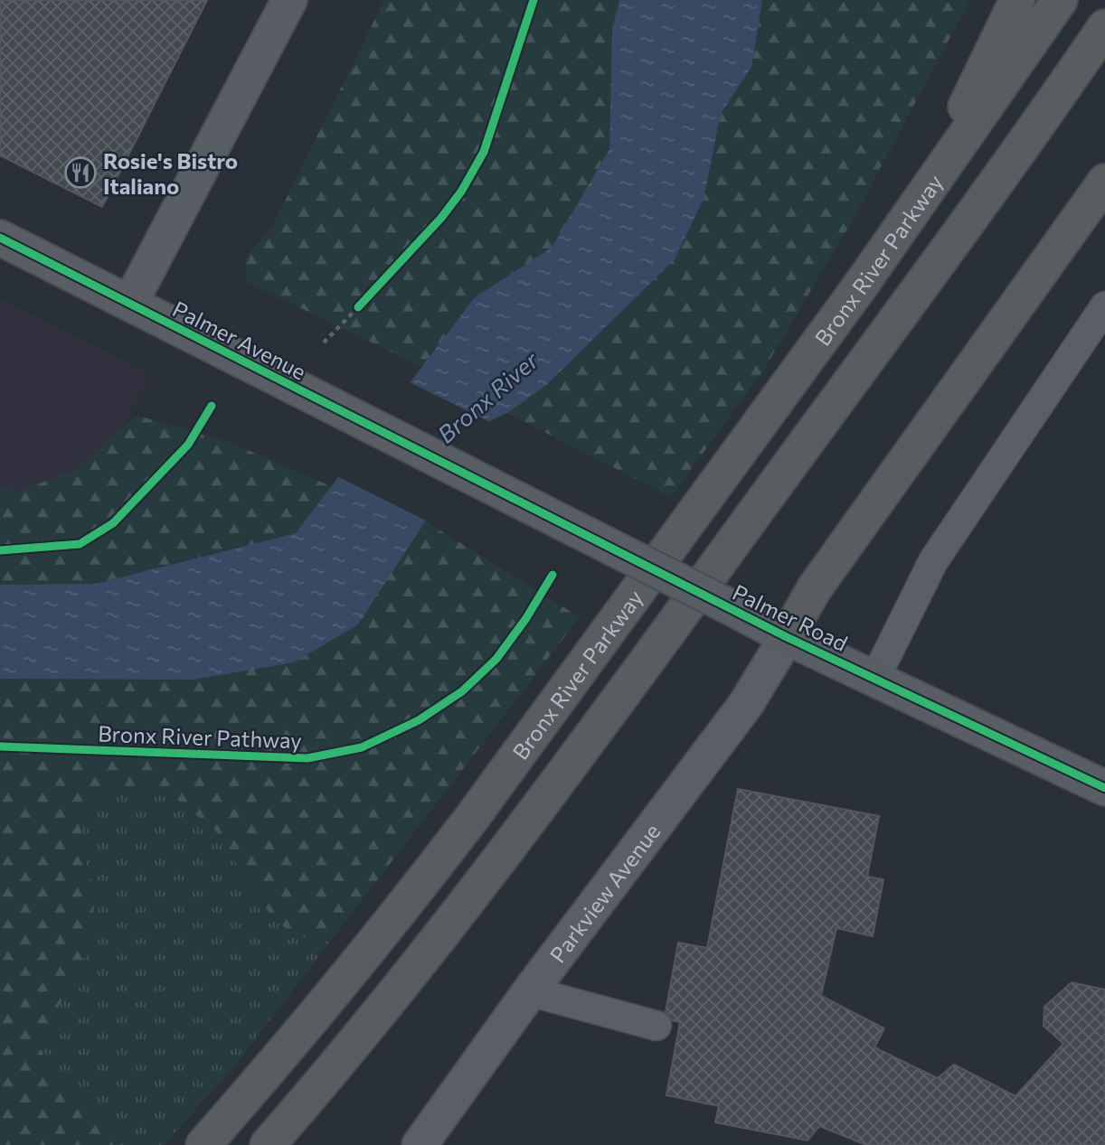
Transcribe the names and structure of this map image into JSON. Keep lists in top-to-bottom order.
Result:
{
  "streets": {
    "highway": ["Bronx River Parkway"],
    "street": ["Palmer Avenue", "Palmer Road", "Parkview Avenue"],
    "cycle path": ["Bronx River Pathway"]
  },
  "crossings": [
    ["Palmer Avenue", "Palmer Road"],
    ["Palmer Road", "Parkview Avenue"]
  ],
  "water": ["Bronx River"],
  "places": {
    "restaurant": ["Rosie's Bistro Italiano"]
  }
}
